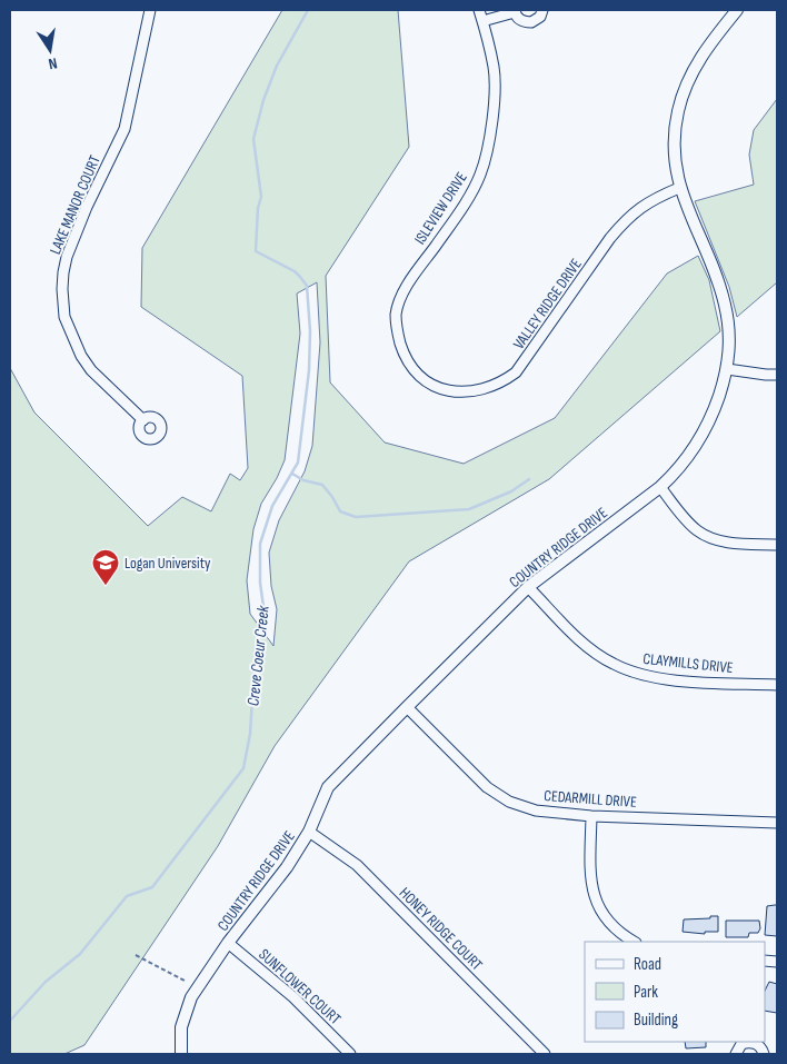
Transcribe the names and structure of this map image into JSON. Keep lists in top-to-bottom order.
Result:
{
  "streets": {
    "street": [
      "LAKE MANOR COURT",
      "ISLEVIEW DRIVE",
      "VALLEY RIDGE DRIVE",
      "COUNTRY RIDGE DRIVE",
      "CLAYMILLS DRIVE",
      "CEDARMILL DRIVE",
      "HONEY RIDGE COURT",
      "SUNFLOWER COURT"
    ]
  },
  "crossings": [
    ["ISLEVIEW DRIVE", "VALLEY RIDGE DRIVE"],
    ["VALLEY RIDGE DRIVE", "COUNTRY RIDGE DRIVE"],
    ["COUNTRY RIDGE DRIVE", "CLAYMILLS DRIVE"],
    ["COUNTRY RIDGE DRIVE", "CEDARMILL DRIVE"],
    ["COUNTRY RIDGE DRIVE", "HONEY RIDGE COURT"],
    ["COUNTRY RIDGE DRIVE", "SUNFLOWER COURT"]
  ],
  "water": ["Creve Coeur Creek"],
  "places": {
    "school or university": ["Logan University"]
  },
  "legend": ["Road", "Park", "Building"],
  "north": "bottom"
}
